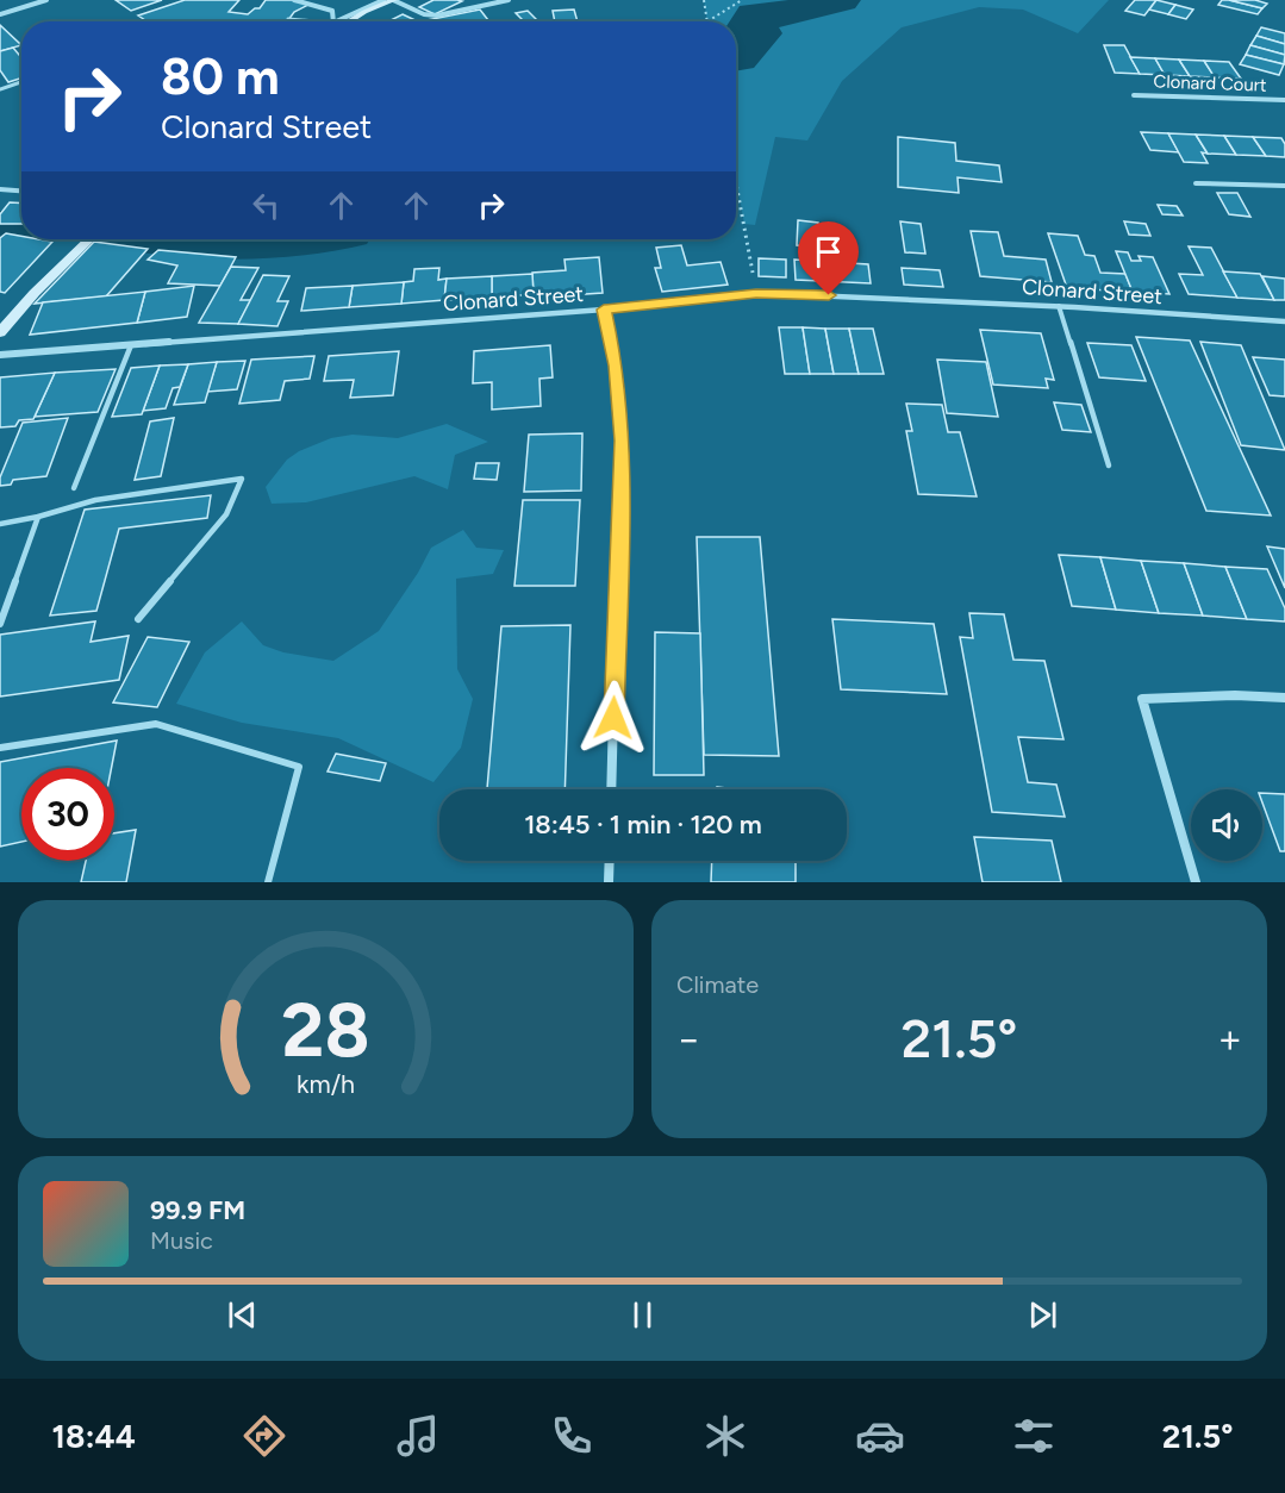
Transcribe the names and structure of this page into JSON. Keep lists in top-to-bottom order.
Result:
{
  "streets": {
    "street": ["Clonard Court", "Clonard Street"]
  },
  "page": {
    "turn": ["80 m", "Clonard Street"],
    "limit": "30",
    "trip": "18:45 · 1 min · 120 m",
    "tile": "Climate",
    "heat": ["−", "21.5°", "+"],
    "song": ["99.9 FM", "Music"],
    "tabs": ["18:44", "21.5°"],
    "gauge": ["28", "km/h"]
  }
}
